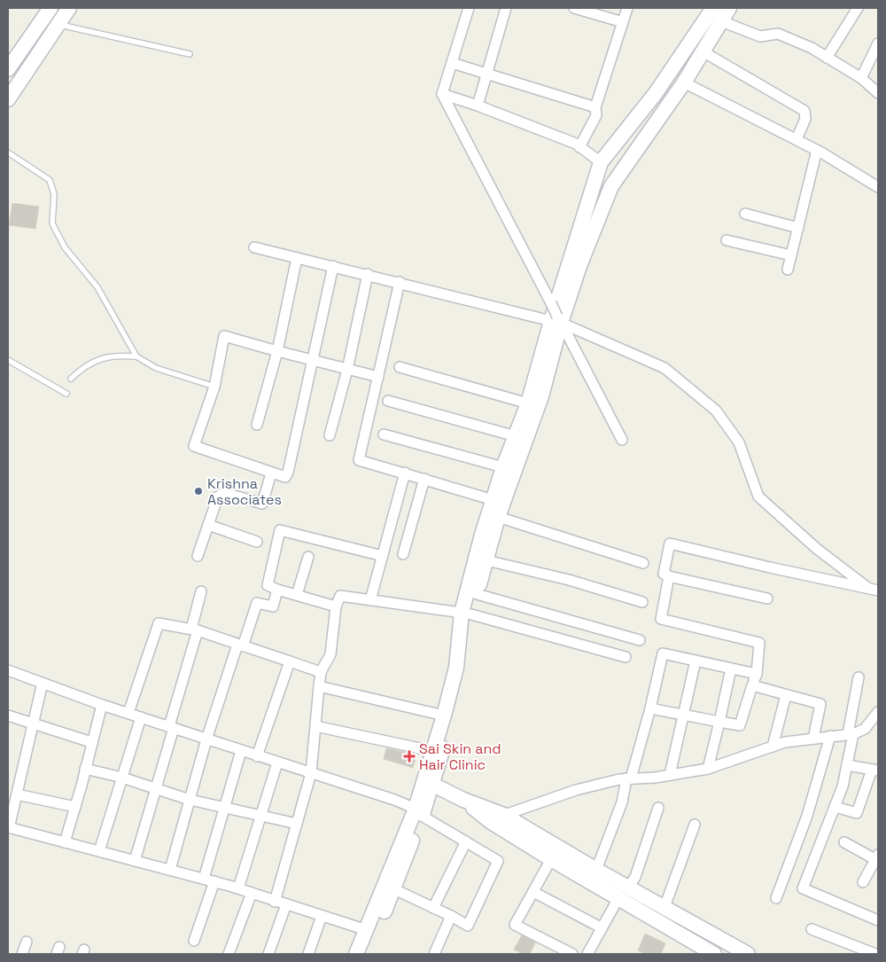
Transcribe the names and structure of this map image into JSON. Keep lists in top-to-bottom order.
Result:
{
  "places": {
    "other": ["Krishna Associates"],
    "health": ["Sai Skin and Hair Clinic"]
  }
}
